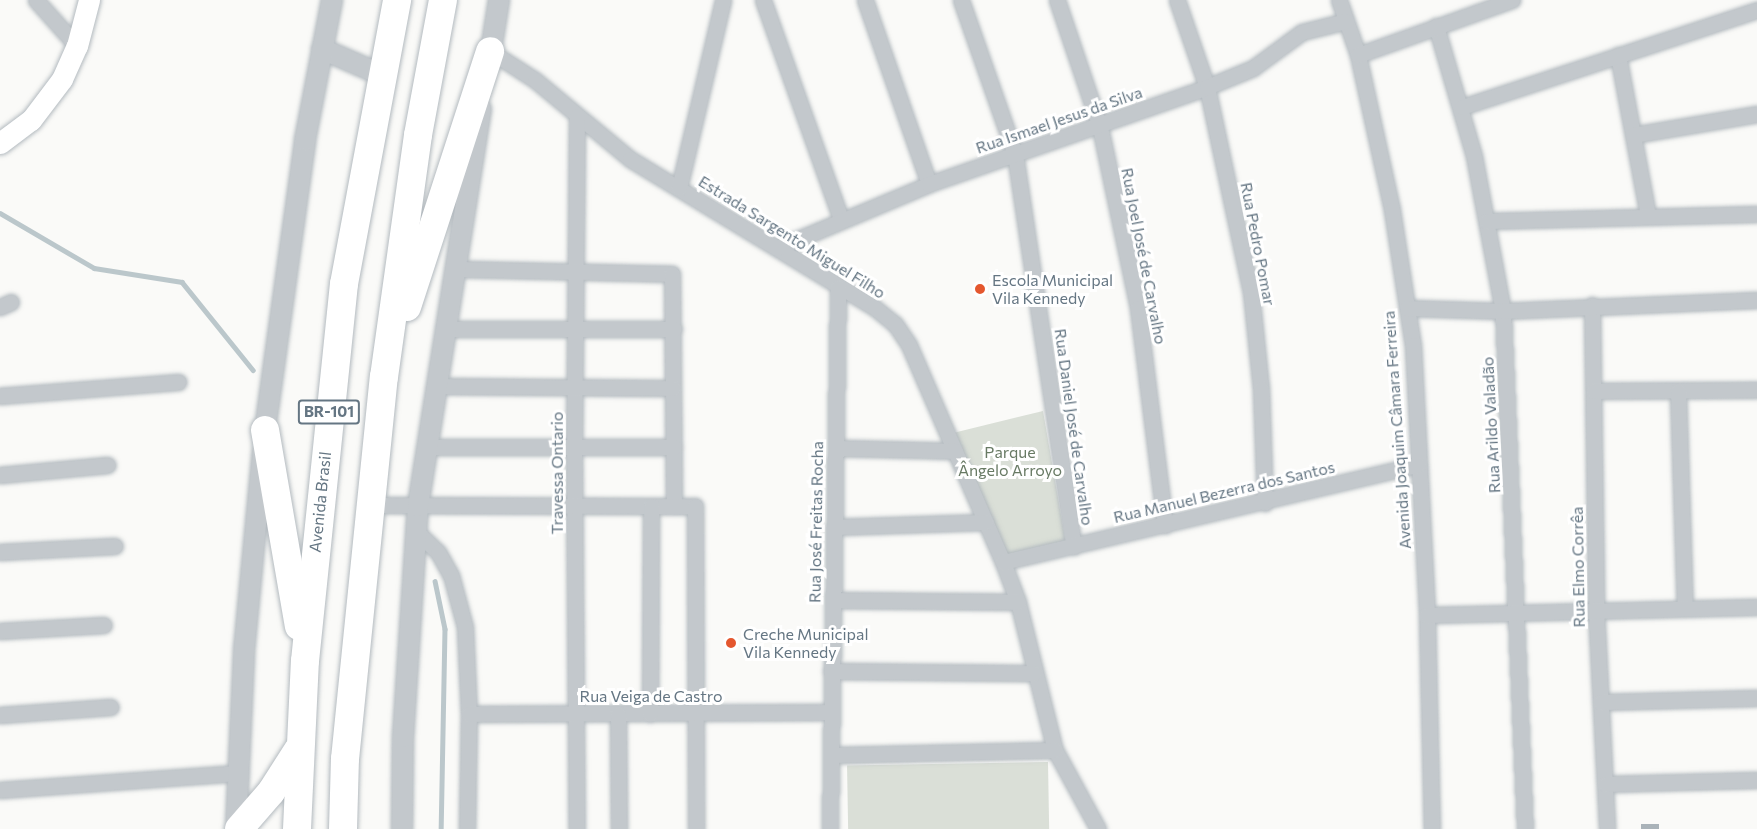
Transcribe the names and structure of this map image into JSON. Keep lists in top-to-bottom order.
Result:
{
  "streets": {
    "highway": ["BR-101", "Avenida Brasil"],
    "street": [
      "Rua Ismael Jesus da Silva",
      "Estrada Sargento Miguel Filho",
      "Rua Pedro Pomar",
      "Rua Joel José de Carvalho",
      "Rua Arildo Valadão",
      "Rua Daniel José de Carvalho",
      "Avenida Joaquim Câmara Ferreira",
      "Travessa Ontario",
      "Rua Manuel Bezerra dos Santos",
      "Rua José Freitas Rocha",
      "Rua Elmo Corrêa",
      "Rua Veiga de Castro"
    ]
  },
  "crossings": [
    ["Rua Ismael Jesus da Silva", "Estrada Sargento Miguel Filho"],
    ["Rua Ismael Jesus da Silva", "Rua Pedro Pomar"],
    ["Rua Ismael Jesus da Silva", "Rua Joel José de Carvalho"],
    ["Rua Ismael Jesus da Silva", "Rua Daniel José de Carvalho"],
    ["Rua Ismael Jesus da Silva", "Avenida Joaquim Câmara Ferreira"],
    ["Estrada Sargento Miguel Filho", "Travessa Ontario"],
    ["Estrada Sargento Miguel Filho", "Rua Manuel Bezerra dos Santos"],
    ["Estrada Sargento Miguel Filho", "Rua José Freitas Rocha"],
    ["Rua Pedro Pomar", "Rua Manuel Bezerra dos Santos"],
    ["Rua Joel José de Carvalho", "Rua Manuel Bezerra dos Santos"],
    ["Rua Daniel José de Carvalho", "Rua Manuel Bezerra dos Santos"],
    ["Avenida Joaquim Câmara Ferreira", "Rua Manuel Bezerra dos Santos"],
    ["Travessa Ontario", "Rua Veiga de Castro"],
    ["Rua José Freitas Rocha", "Rua Veiga de Castro"]
  ],
  "parks": ["Parque Ângelo Arroyo"],
  "places": ["Escola Municipal Vila Kennedy", "Creche Municipal Vila Kennedy"]
}
